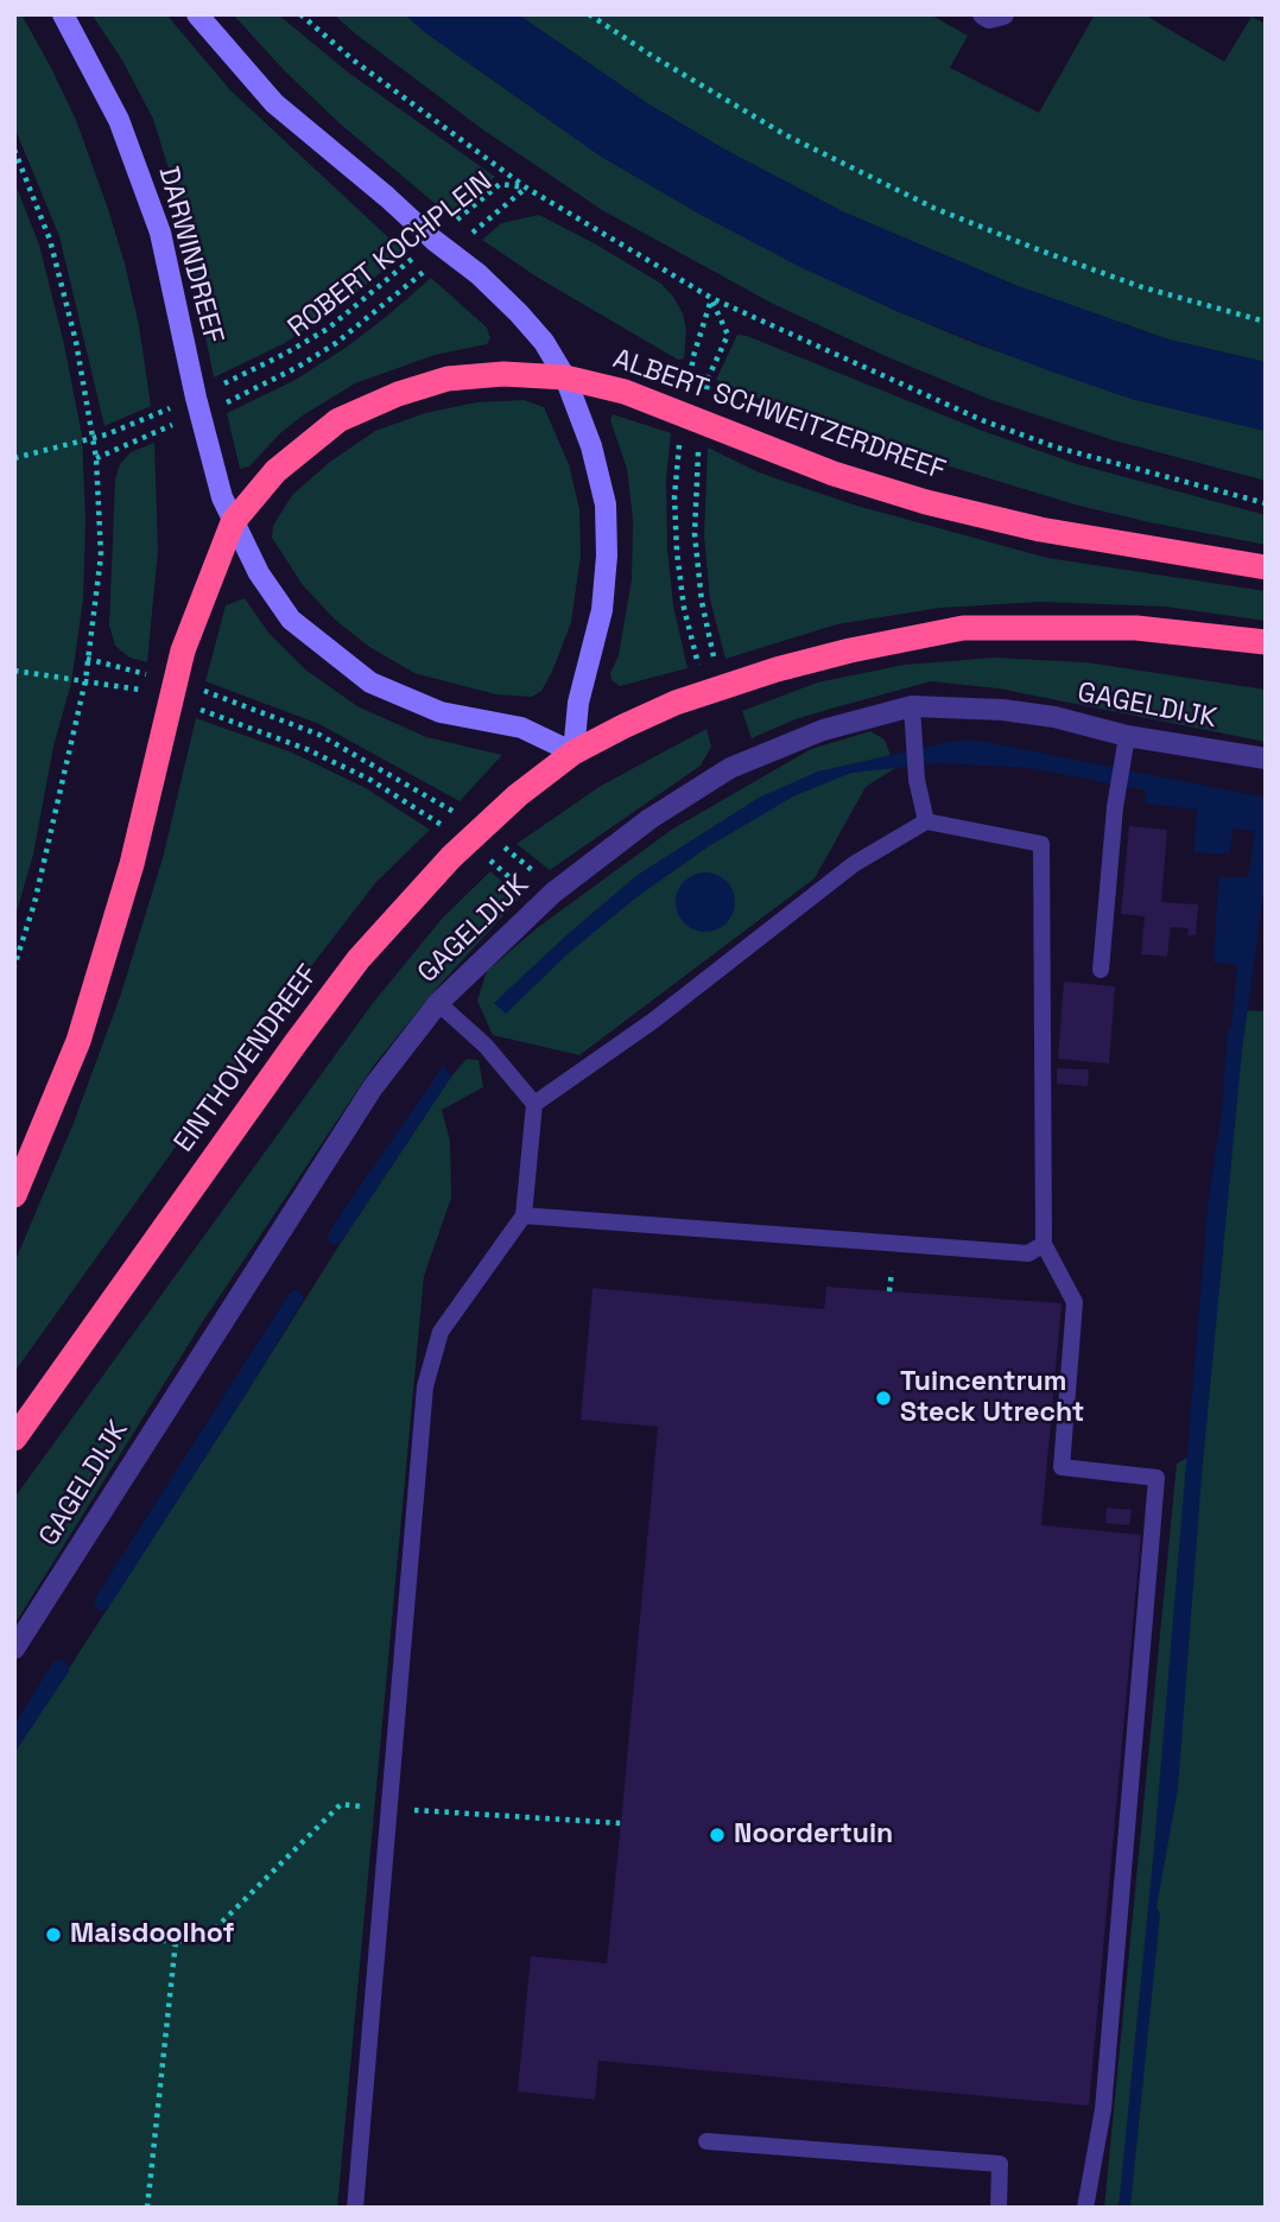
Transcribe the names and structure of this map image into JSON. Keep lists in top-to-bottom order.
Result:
{
  "streets": {
    "highway": ["ALBERT SCHWEITZERDREEF", "EINTHOVENDREEF"],
    "main road": ["DARWINDREEF"],
    "street": ["GAGELDIJK"],
    "path": ["ROBERT KOCHPLEIN"]
  },
  "crossings": [
    ["DARWINDREEF", "ROBERT KOCHPLEIN"]
  ],
  "places": ["Tuincentrum Steck Utrecht", "Noordertuin", "Maisdoolhof"]
}
